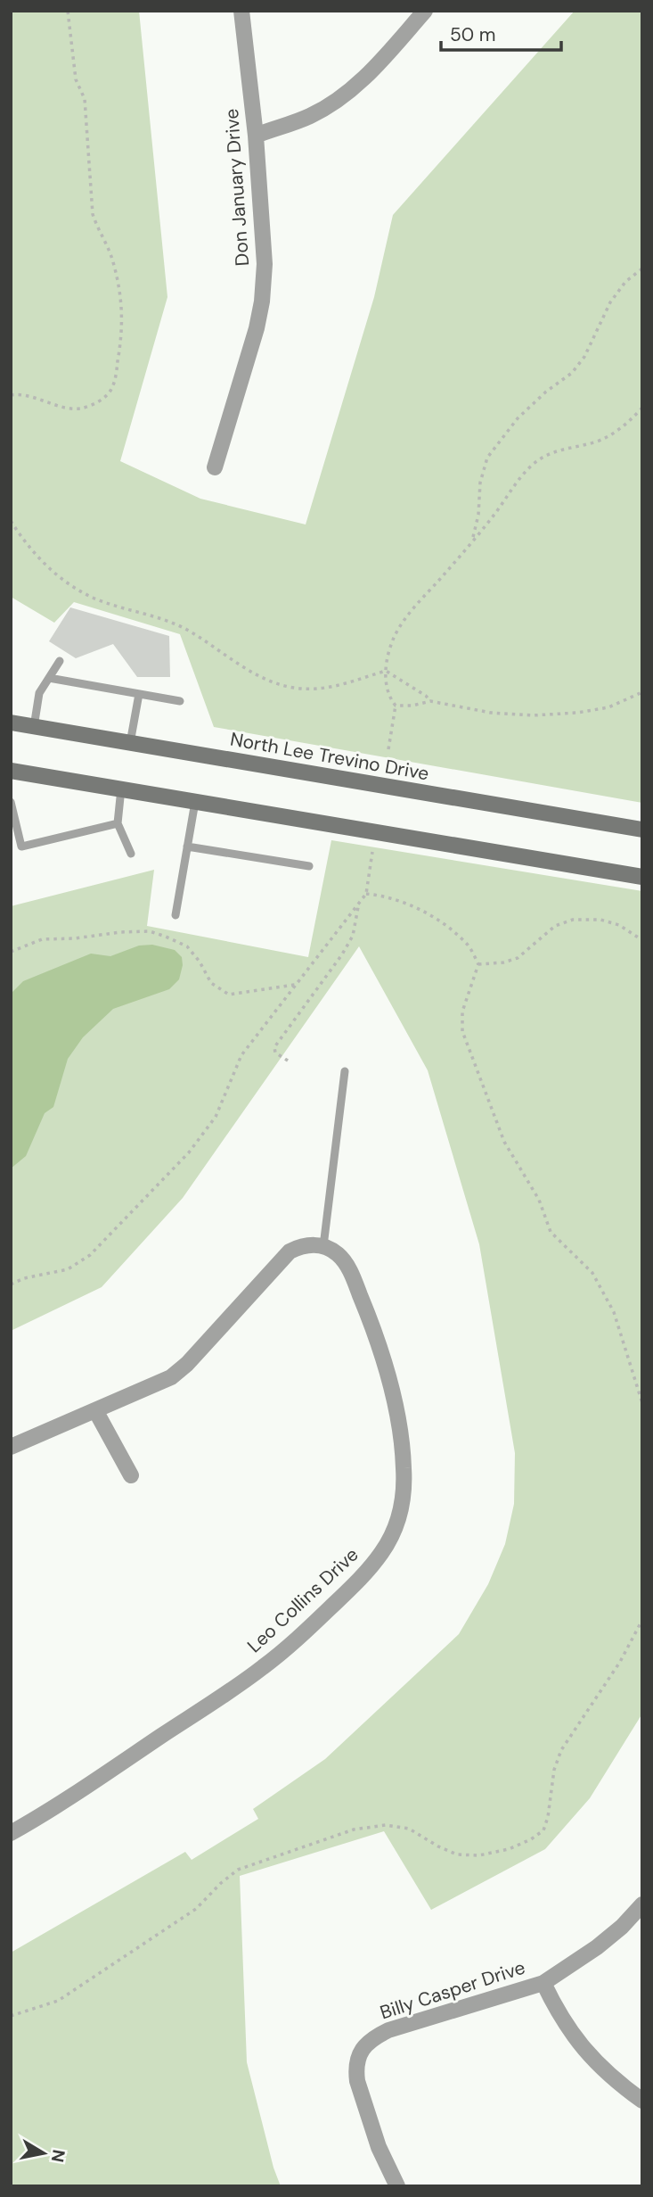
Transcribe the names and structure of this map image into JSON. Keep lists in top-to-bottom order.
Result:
{
  "streets": {
    "main road": ["North Lee Trevino Drive"],
    "street": ["Don January Drive", "Leo Collins Drive", "Billy Casper Drive"]
  },
  "scale_bar": "50 m",
  "north": "right"
}
